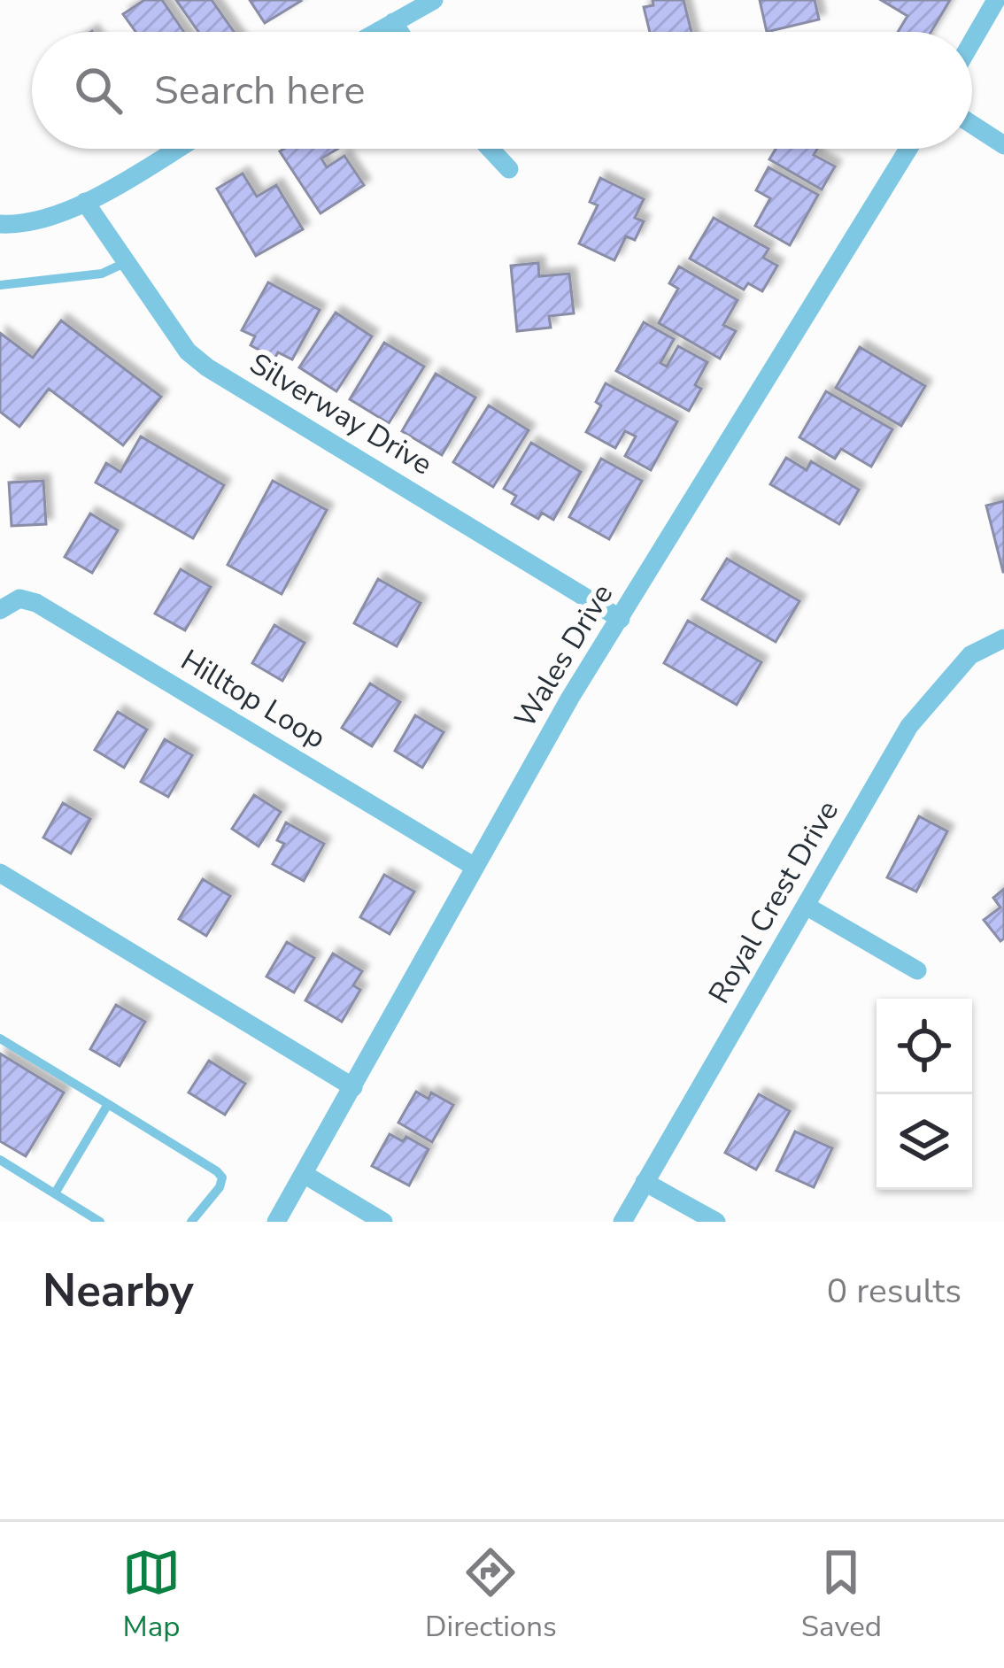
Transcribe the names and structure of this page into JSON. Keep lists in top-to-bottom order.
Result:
{
  "streets": {
    "street": [
      "Silverway Drive",
      "Wales Drive",
      "Hilltop Loop",
      "Royal Crest Drive"
    ]
  },
  "crossings": [
    ["Silverway Drive", "Wales Drive"],
    ["Wales Drive", "Hilltop Loop"]
  ],
  "page": {
    "search": "Search here",
    "heading": ["Nearby", "0 results"],
    "nav": ["Map", "Directions", "Saved"]
  }
}
